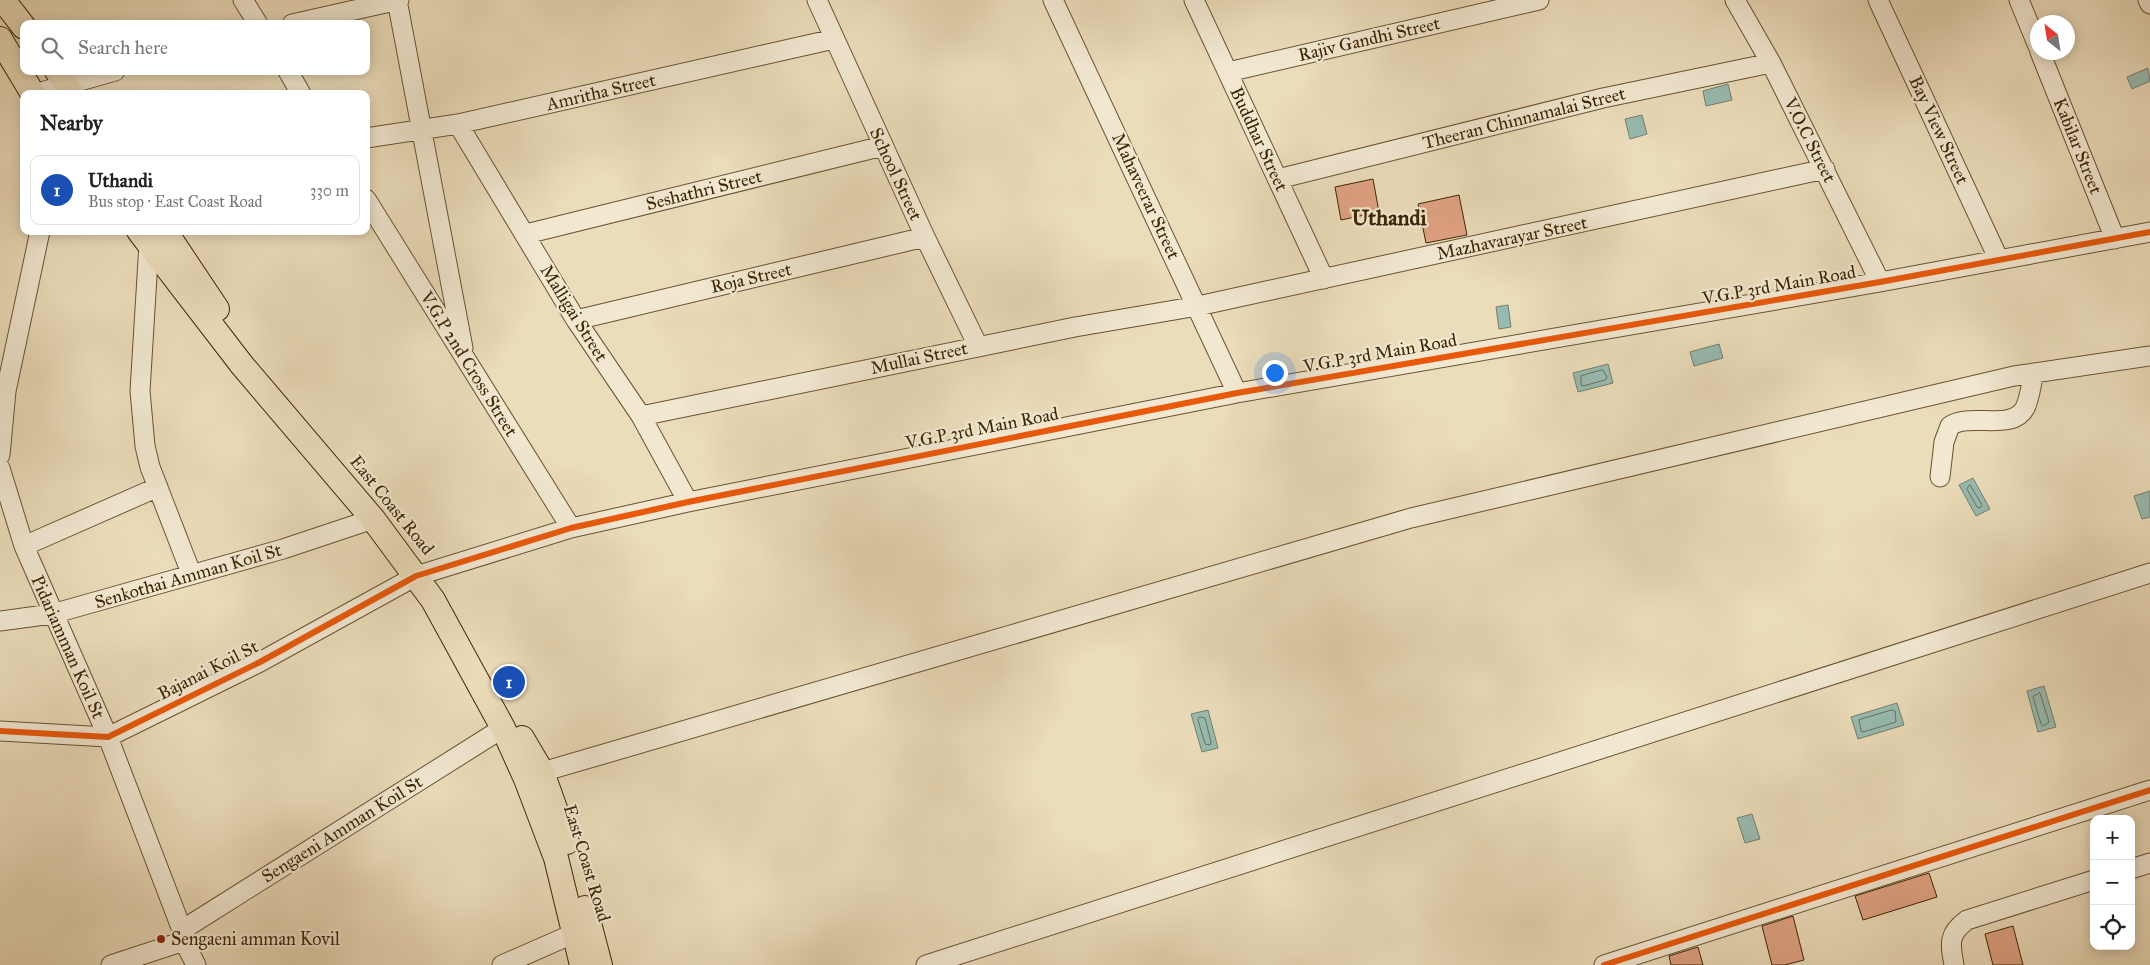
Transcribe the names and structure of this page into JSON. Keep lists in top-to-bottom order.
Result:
{
  "streets": {
    "main road": ["East Coast Road"],
    "street": [
      "Rajiv Gandhi Street",
      "Amritha Street",
      "Theeran Chinnamalai Street",
      "Bay View Street",
      "Buddhar Street",
      "V.O.C Street",
      "Kabilar Street",
      "School Street",
      "Seshathri Street",
      "Mahaveerar Street",
      "Mazhavarayar Street",
      "Roja Street",
      "V.G.P 3rd Main Road",
      "Malligai Street",
      "Mullai Street",
      "V.G.P 2nd Cross Street",
      "Senkothai Amman Koil St",
      "Pidariamman Koil St",
      "Bajanai Koil St",
      "Sengaeni Amman Koil St"
    ]
  },
  "crossings": [
    ["Rajiv Gandhi Street", "Buddhar Street"],
    ["Amritha Street", "School Street"],
    ["Amritha Street", "Malligai Street"],
    ["Theeran Chinnamalai Street", "Buddhar Street"],
    ["Theeran Chinnamalai Street", "V.O.C Street"],
    ["Bay View Street", "V.G.P 3rd Main Road"],
    ["Buddhar Street", "Mazhavarayar Street"],
    ["V.O.C Street", "Mazhavarayar Street"],
    ["V.O.C Street", "V.G.P 3rd Main Road"],
    ["Kabilar Street", "V.G.P 3rd Main Road"],
    ["School Street", "Seshathri Street"],
    ["School Street", "Roja Street"],
    ["School Street", "Mullai Street"],
    ["Seshathri Street", "Malligai Street"],
    ["Mahaveerar Street", "Mazhavarayar Street"],
    ["Mahaveerar Street", "V.G.P 3rd Main Road"],
    ["Mahaveerar Street", "Mullai Street"],
    ["Mazhavarayar Street", "Mullai Street"],
    ["Roja Street", "Malligai Street"],
    ["V.G.P 3rd Main Road", "Malligai Street"],
    ["V.G.P 3rd Main Road", "V.G.P 2nd Cross Street"],
    ["V.G.P 3rd Main Road", "East Coast Road"],
    ["V.G.P 3rd Main Road", "Bajanai Koil St"],
    ["Malligai Street", "Mullai Street"],
    ["East Coast Road", "Senkothai Amman Koil St"],
    ["East Coast Road", "Bajanai Koil St"],
    ["East Coast Road", "Sengaeni Amman Koil St"],
    ["Senkothai Amman Koil St", "Pidariamman Koil St"],
    ["Pidariamman Koil St", "Bajanai Koil St"],
    ["Pidariamman Koil St", "Sengaeni Amman Koil St"]
  ],
  "districts": ["Uthandi"],
  "places": ["Sengaeni amman Kovil"],
  "north": "top left",
  "page": {
    "search": "Search here",
    "heading": "Nearby",
    "list": [
      {
        "mark": "1",
        "name": "Uthandi",
        "note": "Bus stop · East Coast Road",
        "value": "330 m"
      }
    ],
    "pins": "1",
    "map_buttons": ["+", "−"]
  }
}
